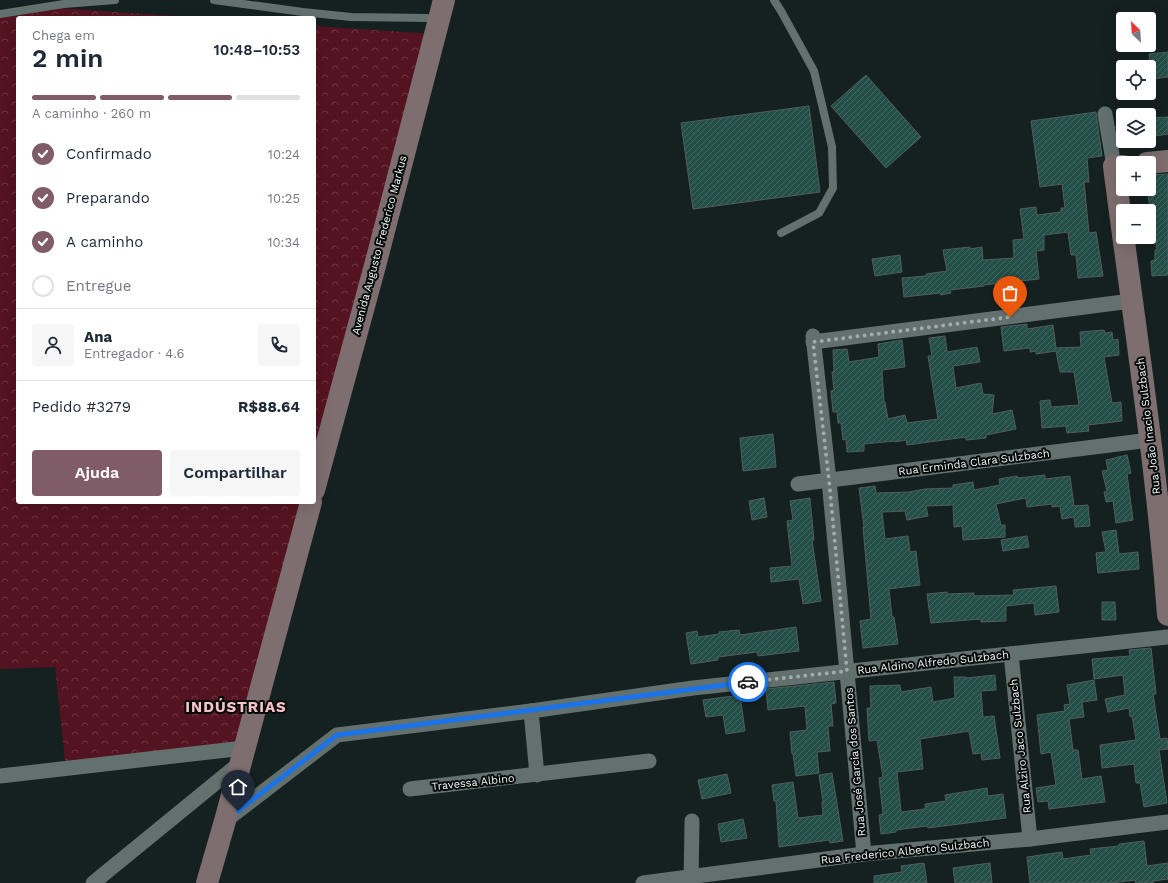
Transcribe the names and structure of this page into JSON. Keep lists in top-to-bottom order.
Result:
{
  "streets": {
    "street": [
      "Avenida Augusto Frederico Markus",
      "Rua João Inacio Sulzbach",
      "Rua Erminda Clara Sulzbach",
      "Rua Aldino Alfredo Sulzbach",
      "Rua Alziro Jaco Sulzbach",
      "Rua José Garcia dos Santos",
      "Travessa Albino",
      "Rua Frederico Alberto Sulzbach"
    ]
  },
  "crossings": [
    ["Rua João Inacio Sulzbach", "Rua Erminda Clara Sulzbach"],
    ["Rua João Inacio Sulzbach", "Rua José Garcia dos Santos"],
    ["Rua Erminda Clara Sulzbach", "Rua José Garcia dos Santos"],
    ["Rua Aldino Alfredo Sulzbach", "Rua Alziro Jaco Sulzbach"],
    ["Rua Aldino Alfredo Sulzbach", "Rua José Garcia dos Santos"],
    ["Rua Alziro Jaco Sulzbach", "Rua Frederico Alberto Sulzbach"],
    ["Rua José Garcia dos Santos", "Rua Frederico Alberto Sulzbach"]
  ],
  "districts": ["INDÚSTRIAS"],
  "north": "top left",
  "page": {
    "map_buttons": ["+", "−"],
    "heading": ["2 min", "Chega em", "10:48–10:53"],
    "panel": [
      "Ana",
      "Entregador · 4.6",
      "Pedido #3279",
      "R$88.64"
    ],
    "bar": "A caminho · 260 m",
    "list": [
      ["Confirmado", "10:24"],
      ["Preparando", "10:25"],
      ["A caminho", "10:34"],
      "Entregue"
    ],
    "buttons": ["Ajuda", "Compartilhar"]
  }
}
